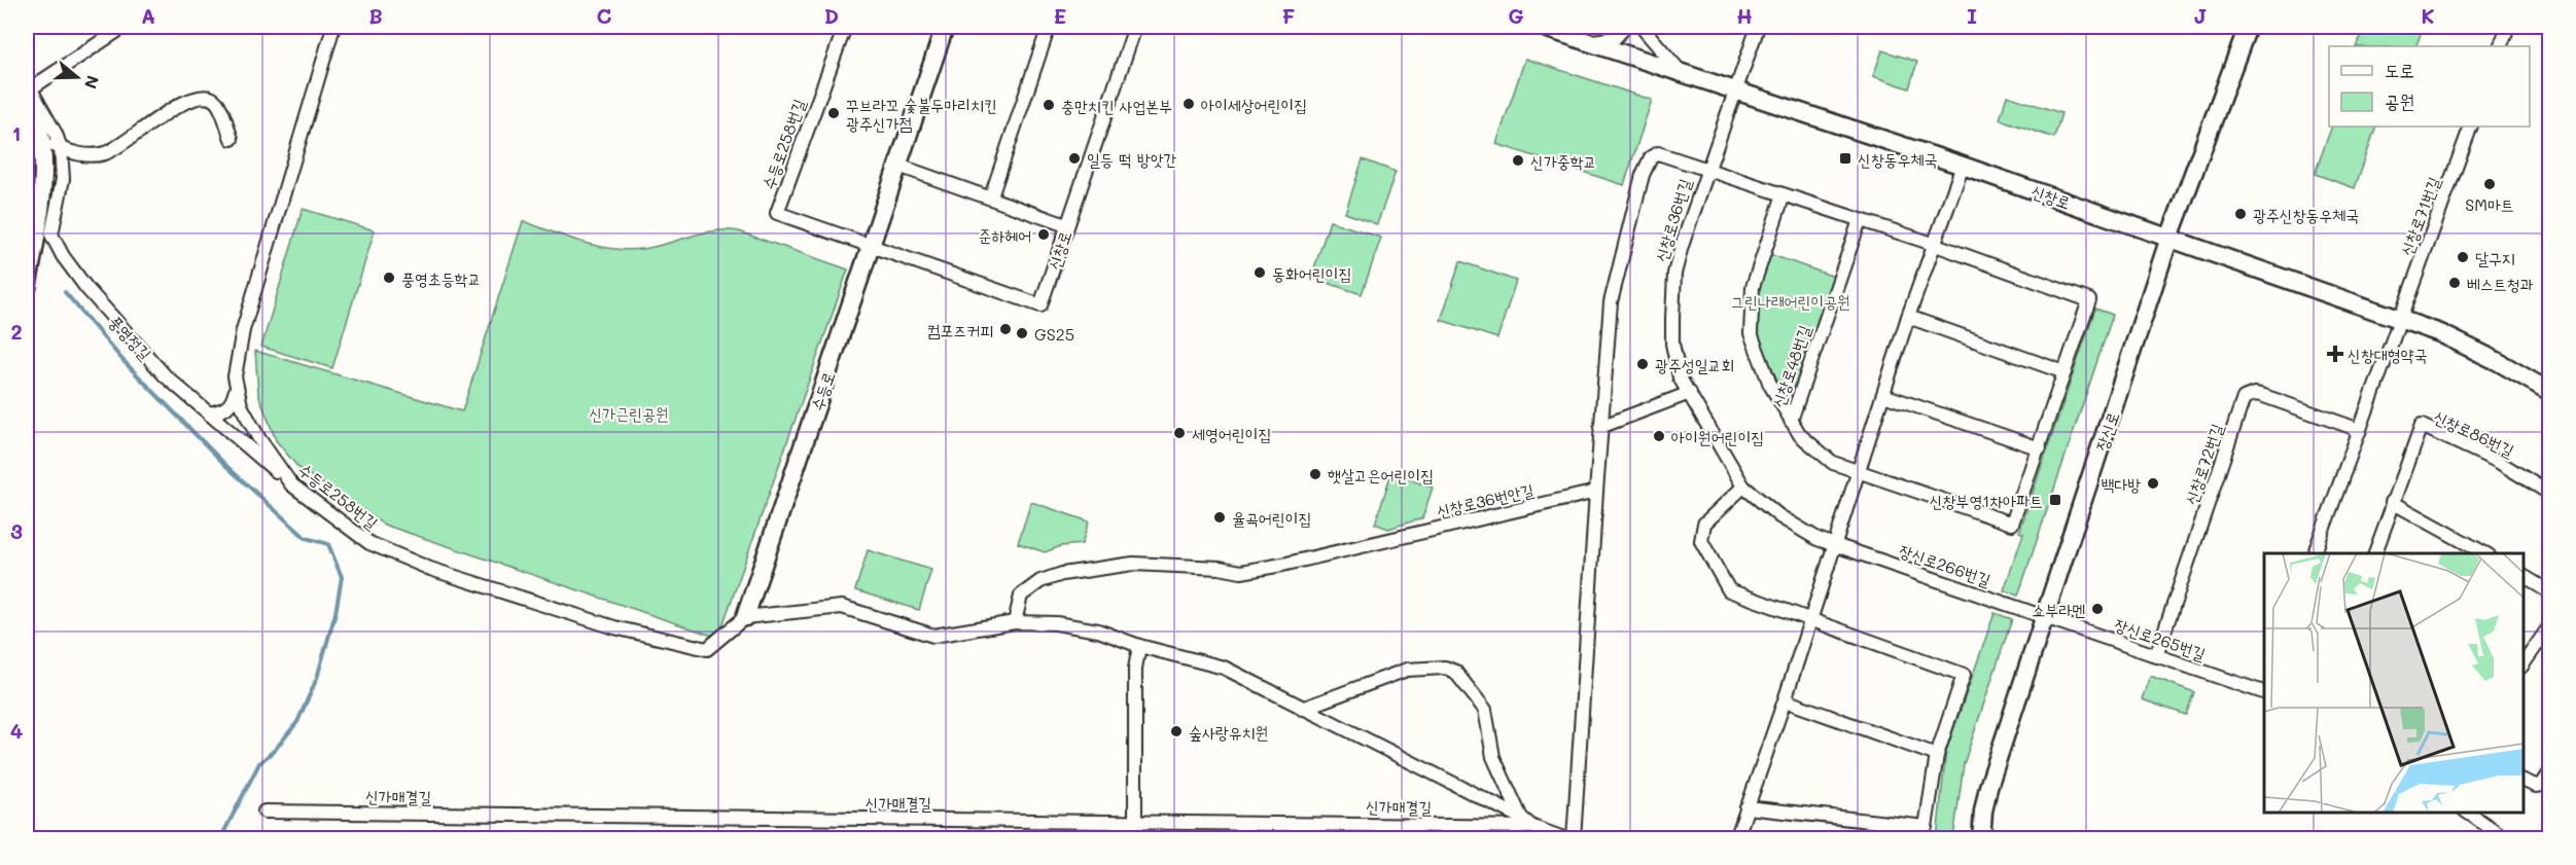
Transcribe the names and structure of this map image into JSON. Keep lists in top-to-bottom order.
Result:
{
  "streets": {
    "main road": ["신창로", "수등로", "장신로"],
    "street": [
      "수등로258번길",
      "신창로71번길",
      "신창로36번길",
      "풍영정길",
      "신창로48번길",
      "신창로86번길",
      "신창로72번길",
      "신창로36번안길",
      "장신로266번길",
      "장신로265번길",
      "신가매결길"
    ]
  },
  "crossings": [
    ["수등로258번길", "신창로"],
    ["수등로258번길", "풍영정길"],
    ["수등로258번길", "수등로"],
    ["수등로258번길", "신가매결길"],
    ["신창로", "신창로71번길"],
    ["신창로", "신창로36번길"],
    ["신창로", "수등로"],
    ["신창로", "장신로"],
    ["신창로36번길", "신창로48번길"],
    ["신창로36번길", "장신로266번길"],
    ["수등로", "신가매결길"],
    ["장신로", "장신로266번길"],
    ["장신로", "장신로265번길"],
    ["신창로72번길", "장신로265번길"],
    ["신창로36번안길", "신가매결길"],
    ["장신로266번길", "장신로265번길"]
  ],
  "parks": ["그린나래어린이공원", "신가근린공원"],
  "places": {
    "other": [
      "아이세상어린이집",
      "충만치킨 사업본부",
      "꾸브라꼬 숯불두마리치킨 광주신가점",
      "일등 떡 방앗간",
      "신가중학교",
      "SM마트",
      "광주신창동우체국",
      "준하헤어",
      "달구지",
      "동화어린이집",
      "풍영초등학교",
      "베스트청과",
      "컴포즈커피",
      "GS25",
      "광주성일교회",
      "세영어린이집",
      "아이원어린이집",
      "햇살고은어린이집",
      "백다방",
      "율곡어린이집",
      "쇼부라멘",
      "숲사랑유치원"
    ],
    "transit": ["신창동우체국", "신창부영1차아파트"],
    "health": ["신창대형약국"]
  },
  "legend": ["도로", "공원"],
  "north": "right",
  "grid": {
    "columns": [
      "A",
      "B",
      "C",
      "D",
      "E",
      "F",
      "G",
      "H",
      "I",
      "J",
      "K"
    ],
    "rows": [
      "1",
      "2",
      "3",
      "4"
    ]
  }
}
